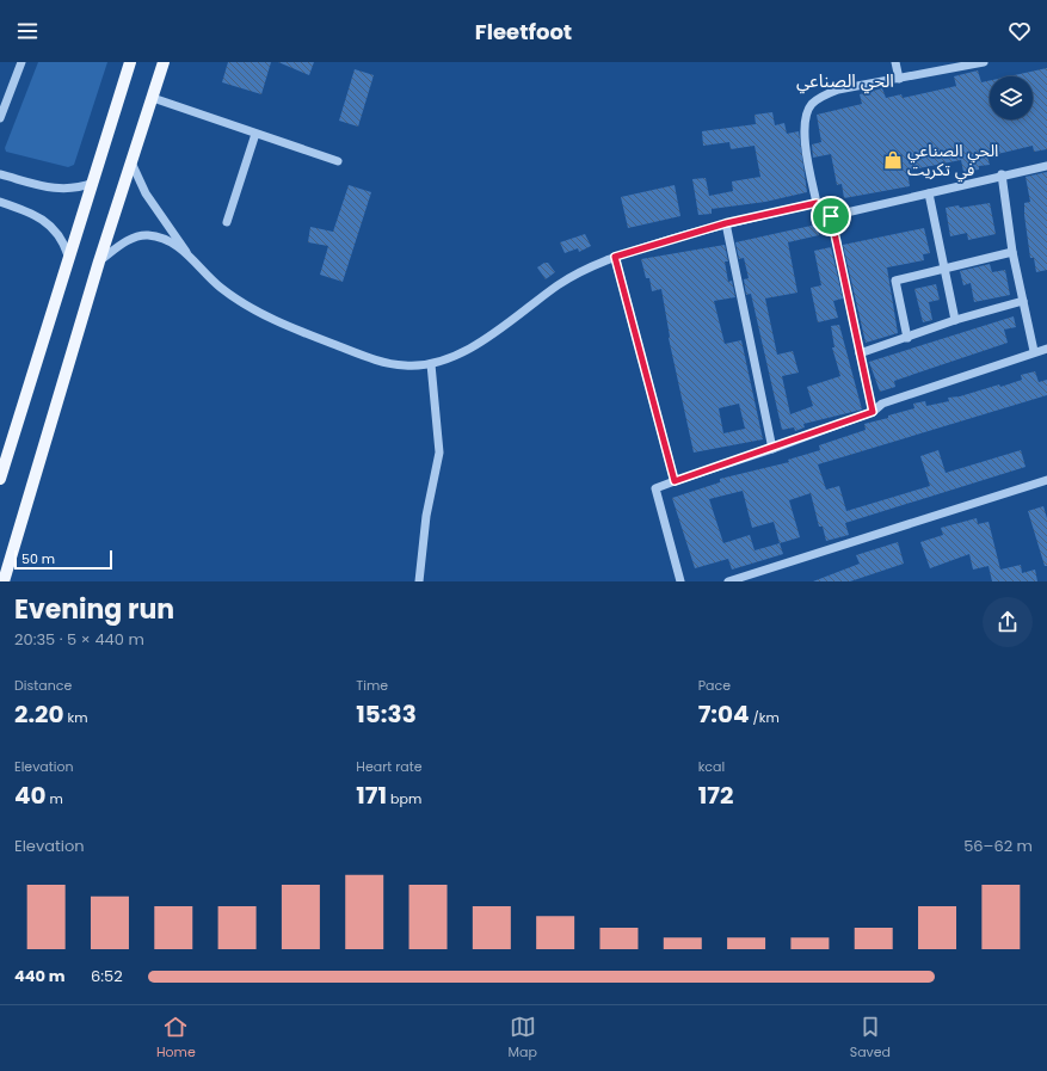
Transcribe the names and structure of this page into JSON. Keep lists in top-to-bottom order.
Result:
{
  "districts": ["الحي الصناعي"],
  "places": {
    "shop": ["الحي الصناعي في تكريت"]
  },
  "scale_bar": "50 m",
  "page": {
    "header": "Fleetfoot",
    "scale": "50 m",
    "heading": ["Evening run", "20:35 · 5 × 440 m"],
    "stats": [
      ["Distance", "2.20 km"],
      ["Time", "15:33"],
      ["Pace", "7:04 /km"],
      ["Elevation", "40 m"],
      ["Heart rate", "171 bpm"],
      ["kcal", "172"]
    ],
    "chart": ["Elevation", "56–62 m"],
    "list": [
      {
        "name": "440 m",
        "note": "6:52"
      }
    ],
    "tabs": ["Home", "Map", "Saved"]
  }
}
